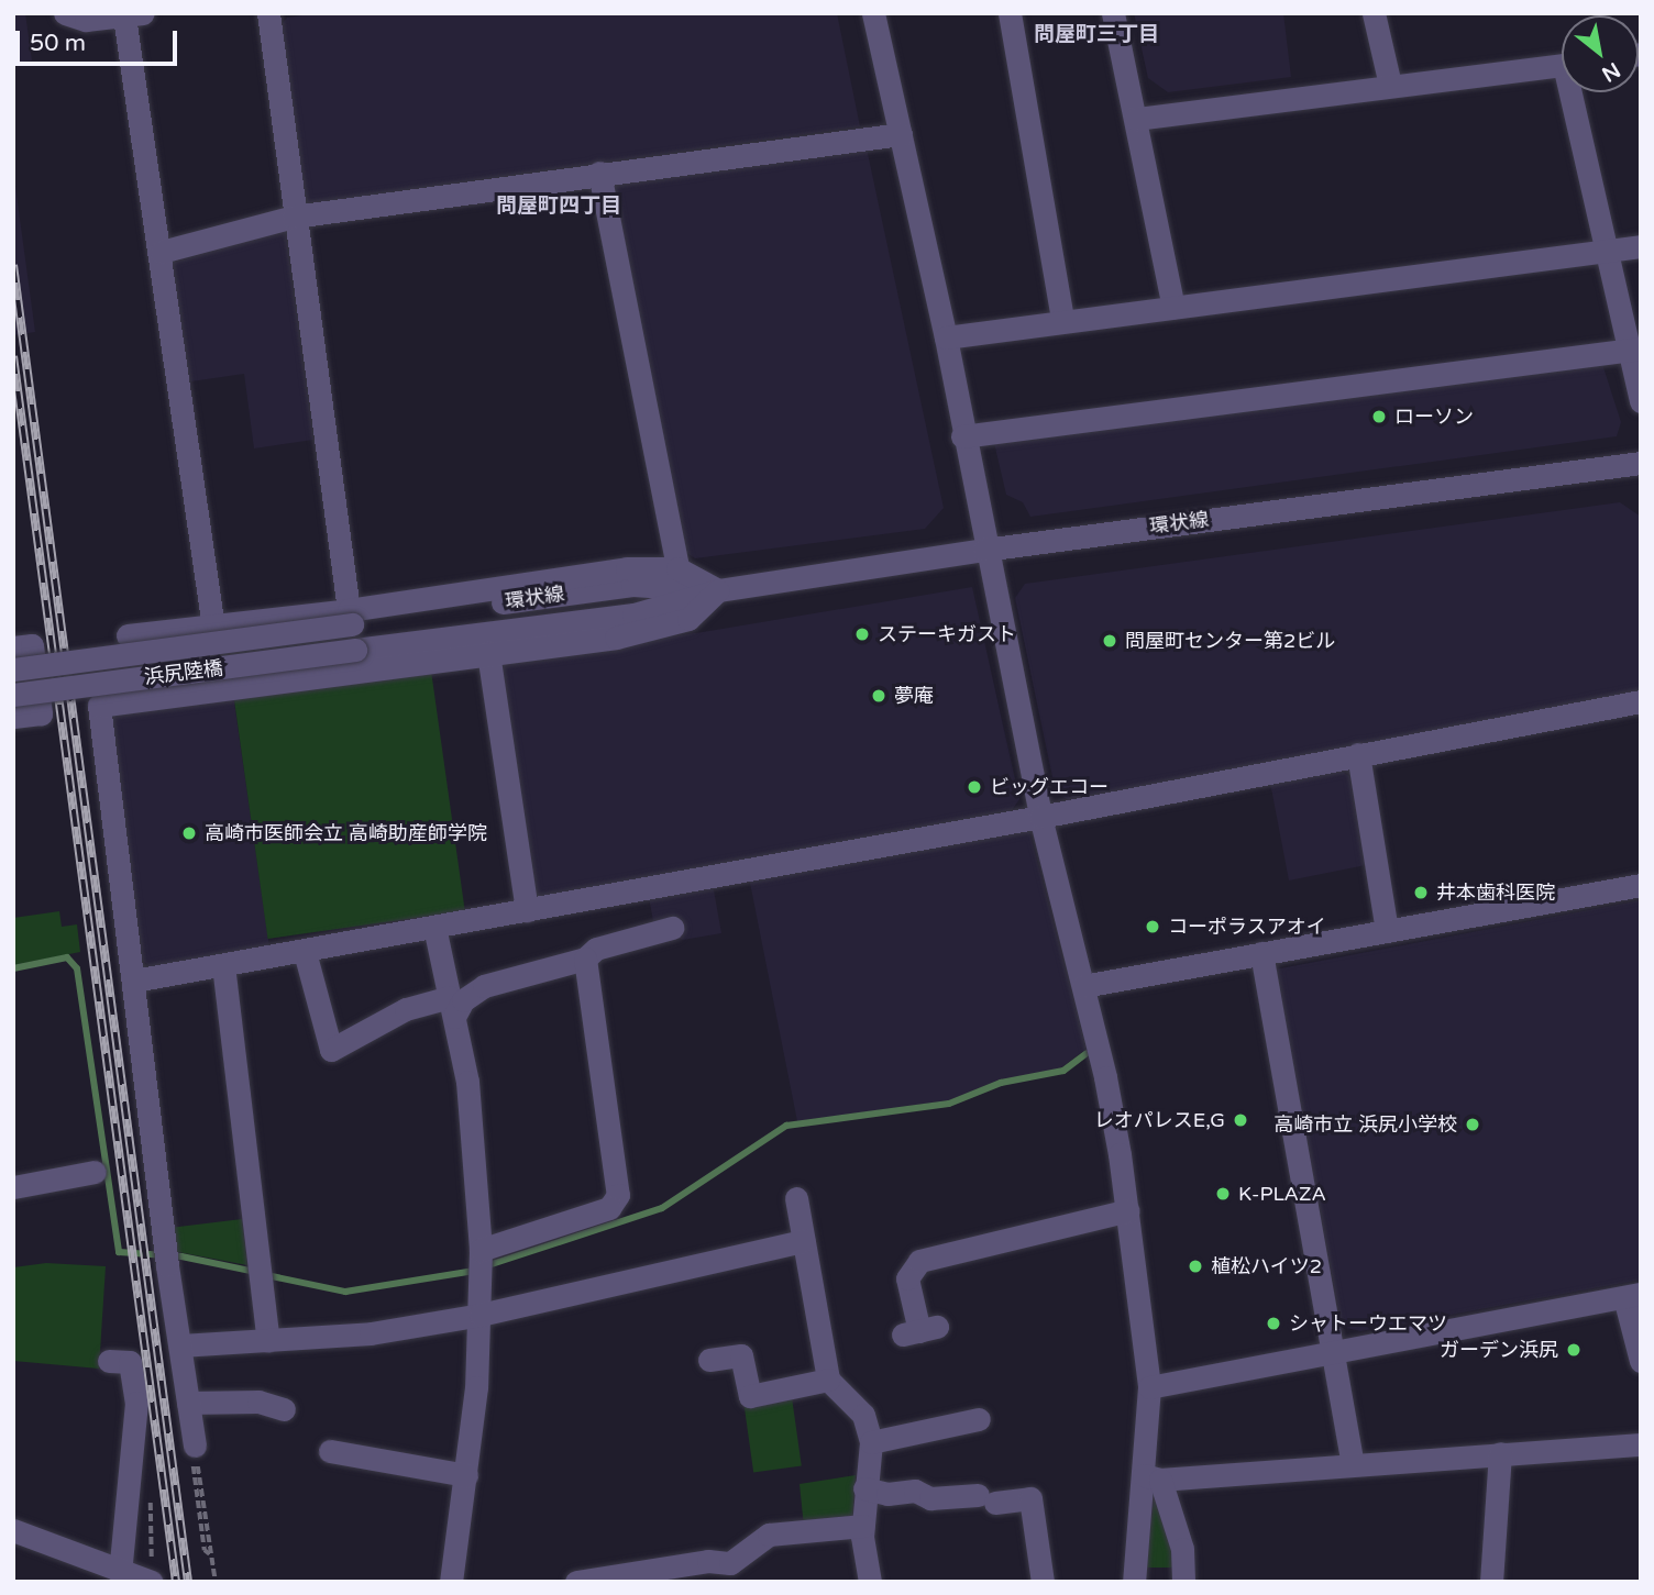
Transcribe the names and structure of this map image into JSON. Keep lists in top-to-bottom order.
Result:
{
  "streets": {
    "street": ["環状線", "浜尻陸橋"]
  },
  "crossings": [
    ["環状線", "浜尻陸橋"]
  ],
  "districts": ["問屋町三丁目", "問屋町四丁目"],
  "places": [
    "ローソン",
    "ステーキガスト",
    "問屋町センター第2ビル",
    "夢庵",
    "ビッグエコー",
    "高崎市医師会立 高崎助産師学院",
    "井本歯科医院",
    "コーポラスアオイ",
    "レオパレスE,G",
    "高崎市立 浜尻小学校",
    "K-PLAZA",
    "植松ハイツ2",
    "シャトーウエマツ",
    "ガーデン浜尻"
  ],
  "scale_bar": "50 m",
  "north": "bottom right"
}
